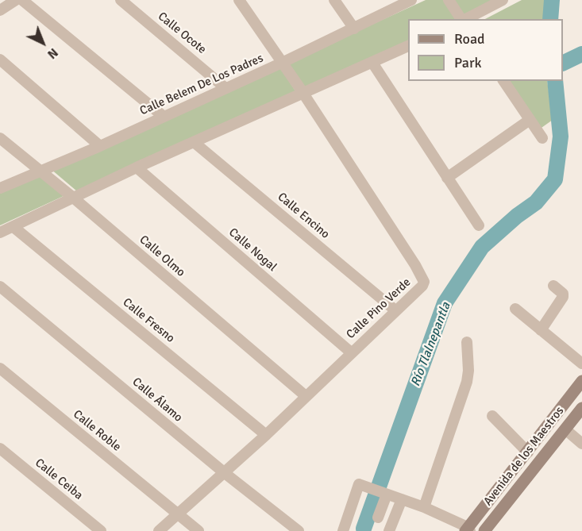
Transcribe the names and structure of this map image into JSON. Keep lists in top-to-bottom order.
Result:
{
  "streets": {
    "main road": ["Avenida de los Maestros"],
    "street": [
      "Calle Ocote",
      "Calle Belem De Los Padres",
      "Calle Encino",
      "Calle Nogal",
      "Calle Olmo",
      "Calle Pino Verde",
      "Calle Fresno",
      "Calle Álamo",
      "Calle Roble",
      "Calle Ceiba"
    ]
  },
  "crossings": [
    ["Calle Ocote", "Calle Belem De Los Padres"],
    ["Calle Belem De Los Padres", "Calle Olmo"],
    ["Calle Belem De Los Padres", "Calle Pino Verde"],
    ["Calle Encino", "Calle Pino Verde"],
    ["Calle Nogal", "Calle Pino Verde"],
    ["Calle Olmo", "Calle Pino Verde"],
    ["Calle Pino Verde", "Calle Fresno"],
    ["Calle Pino Verde", "Calle Álamo"],
    ["Calle Pino Verde", "Calle Roble"]
  ],
  "water": ["Río Tlalnepantla"],
  "legend": ["Road", "Park"],
  "north": "bottom right"
}
